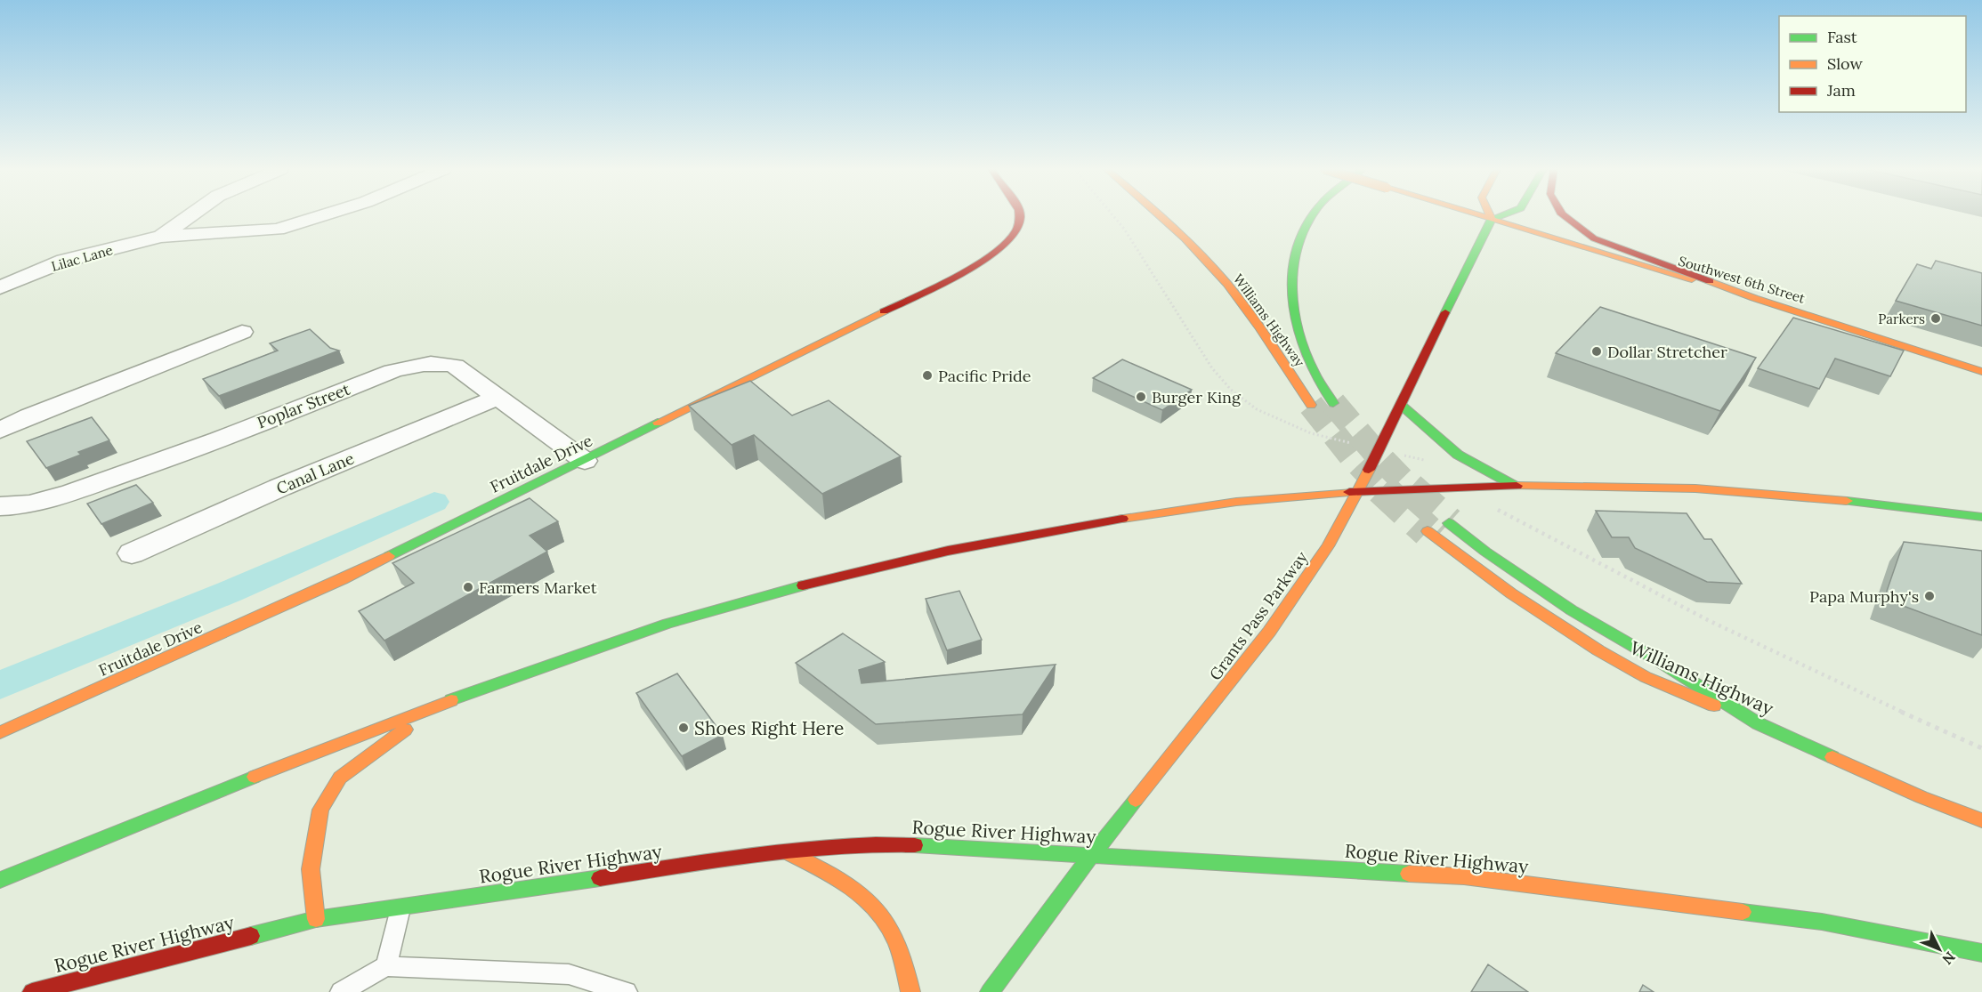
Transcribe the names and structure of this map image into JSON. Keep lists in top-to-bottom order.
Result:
{
  "streets": {
    "main road": [
      "Southwest 6th Street",
      "Williams Highway",
      "Fruitdale Drive",
      "Grants Pass Parkway",
      "Rogue River Highway"
    ],
    "street": ["Lilac Lane", "Poplar Street", "Canal Lane"]
  },
  "crossings": [
    ["Southwest 6th Street", "Grants Pass Parkway"],
    ["Poplar Street", "Fruitdale Drive"],
    ["Poplar Street", "Canal Lane"],
    ["Grants Pass Parkway", "Rogue River Highway"]
  ],
  "places": [
    "Parkers",
    "Dollar Stretcher",
    "Pacific Pride",
    "Burger King",
    "Farmers Market",
    "Papa Murphy's",
    "Shoes Right Here"
  ],
  "legend": ["Fast", "Slow", "Jam"],
  "north": "bottom right"
}
